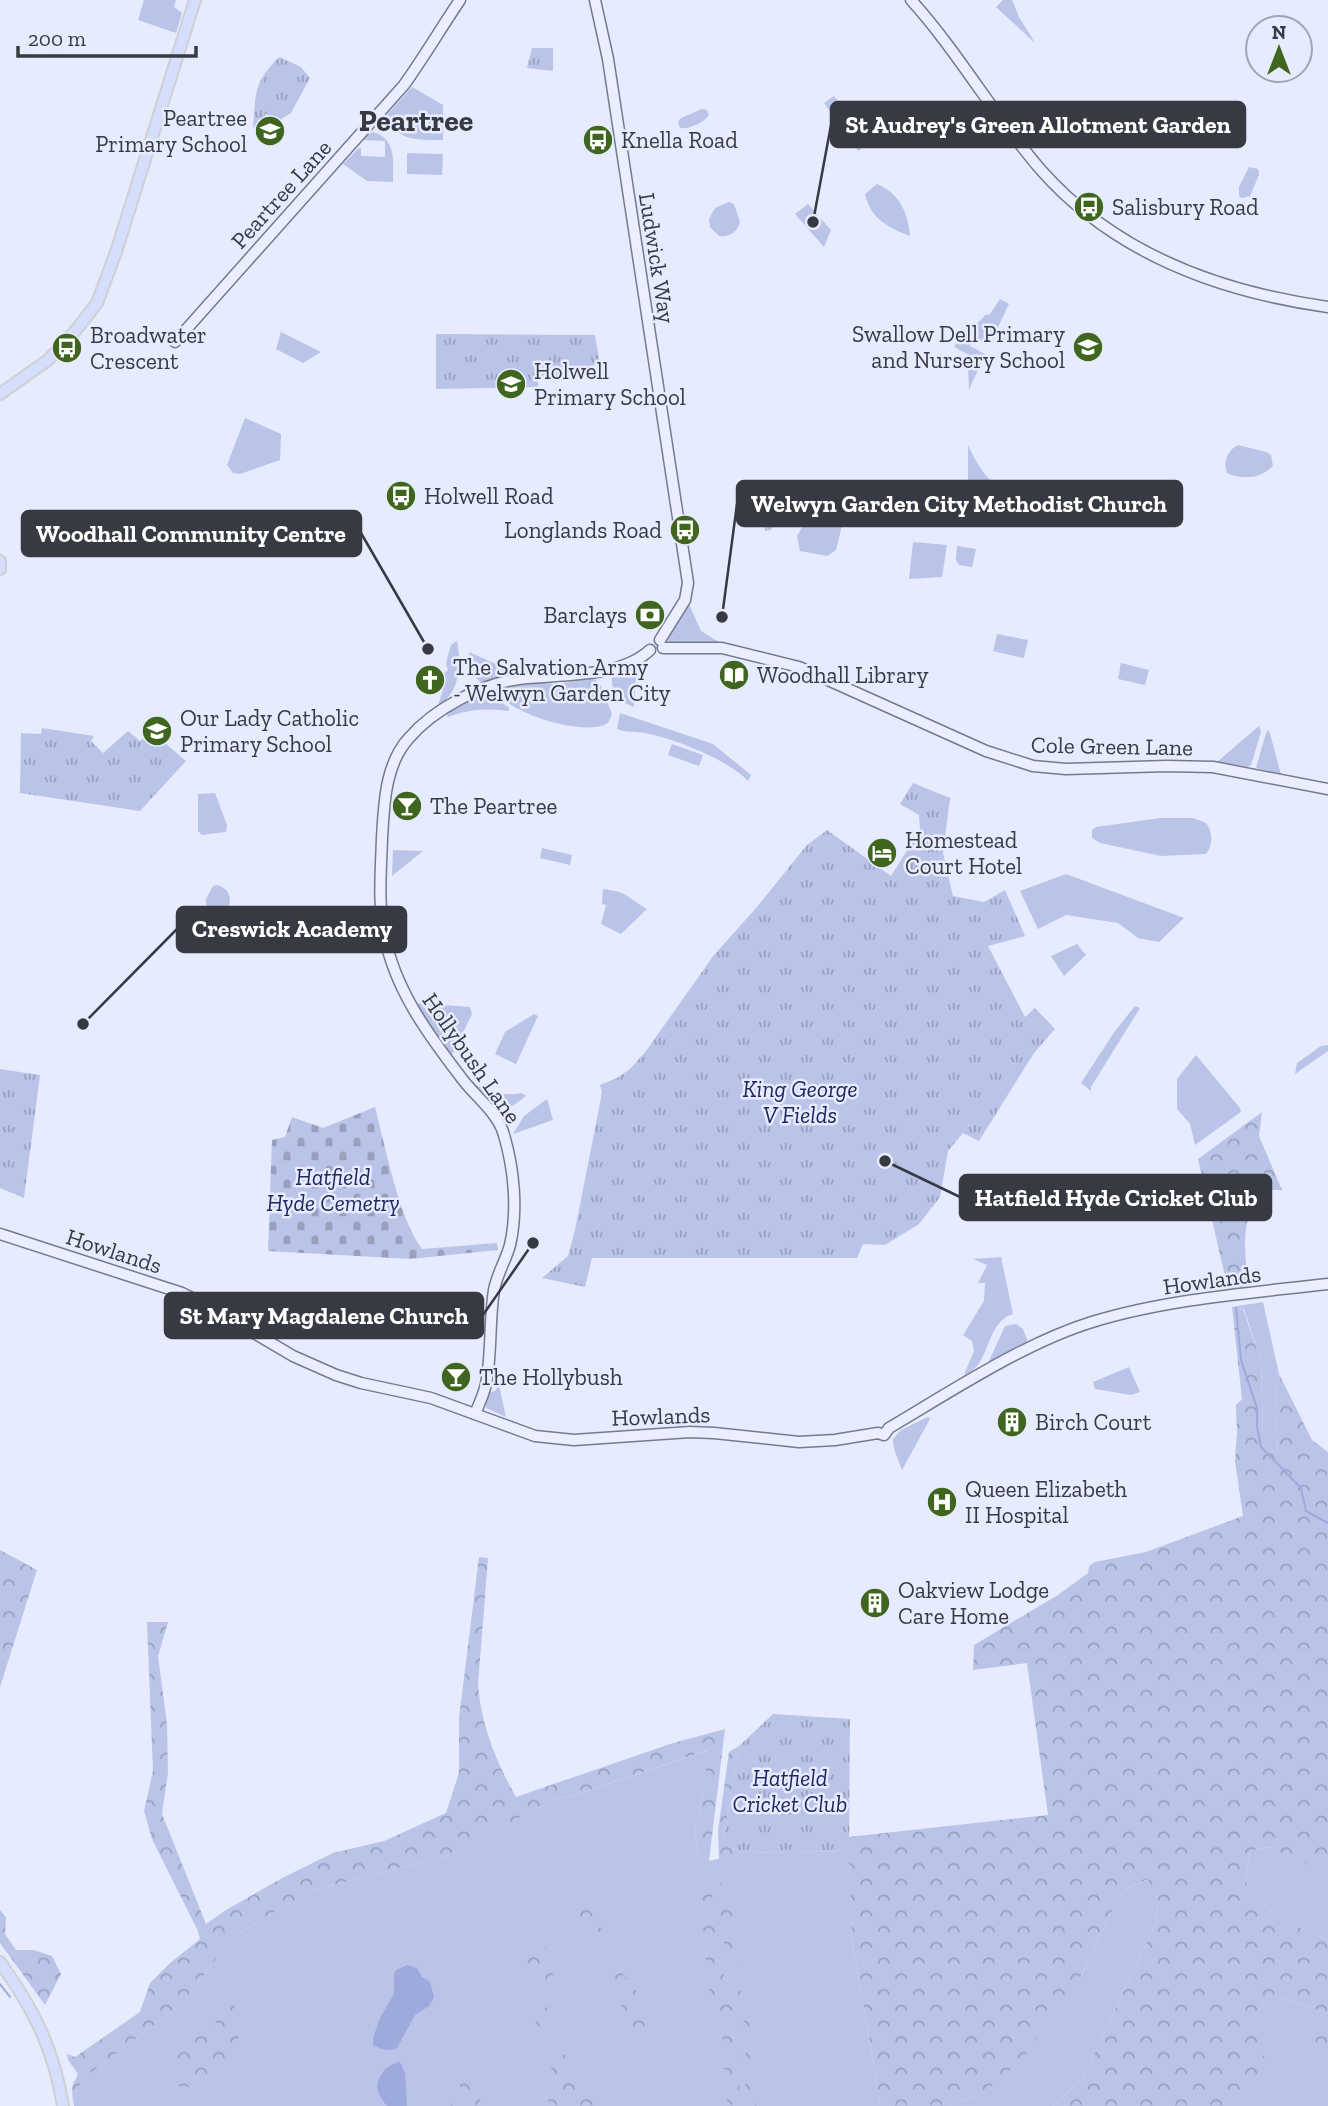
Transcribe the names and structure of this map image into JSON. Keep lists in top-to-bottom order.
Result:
{
  "streets": {
    "street": [
      "Peartree Lane",
      "Ludwick Way",
      "Cole Green Lane",
      "Hollybush Lane",
      "Howlands"
    ]
  },
  "crossings": [
    ["Ludwick Way", "Cole Green Lane"],
    ["Ludwick Way", "Hollybush Lane"],
    ["Hollybush Lane", "Howlands"]
  ],
  "districts": ["Peartree"],
  "parks": ["King George V Fields", "Hatfield Hyde Cemetry", "Hatfield Cricket Club"],
  "places": {
    "school or university": [
      "Peartree Primary School",
      "Swallow Dell Primary and Nursery School",
      "Holwell Primary School",
      "Our Lady Catholic Primary School"
    ],
    "bus stop": [
      "Knella Road",
      "Salisbury Road",
      "Broadwater Crescent",
      "Holwell Road",
      "Longlands Road"
    ],
    "other": [
      "St Audrey's Green Allotment Garden",
      "Welwyn Garden City Methodist Church",
      "Woodhall Community Centre",
      "Creswick Academy",
      "Hatfield Hyde Cricket Club",
      "St Mary Magdalene Church"
    ],
    "bank": ["Barclays"],
    "library": ["Woodhall Library"],
    "church": ["The Salvation Army - Welwyn Garden City"],
    "bar": ["The Peartree", "The Hollybush"],
    "hotel": ["Homestead Court Hotel"],
    "building": ["Birch Court", "Oakview Lodge Care Home"],
    "hospital": ["Queen Elizabeth II Hospital"]
  },
  "scale_bar": "200 m",
  "north": "top"
}
